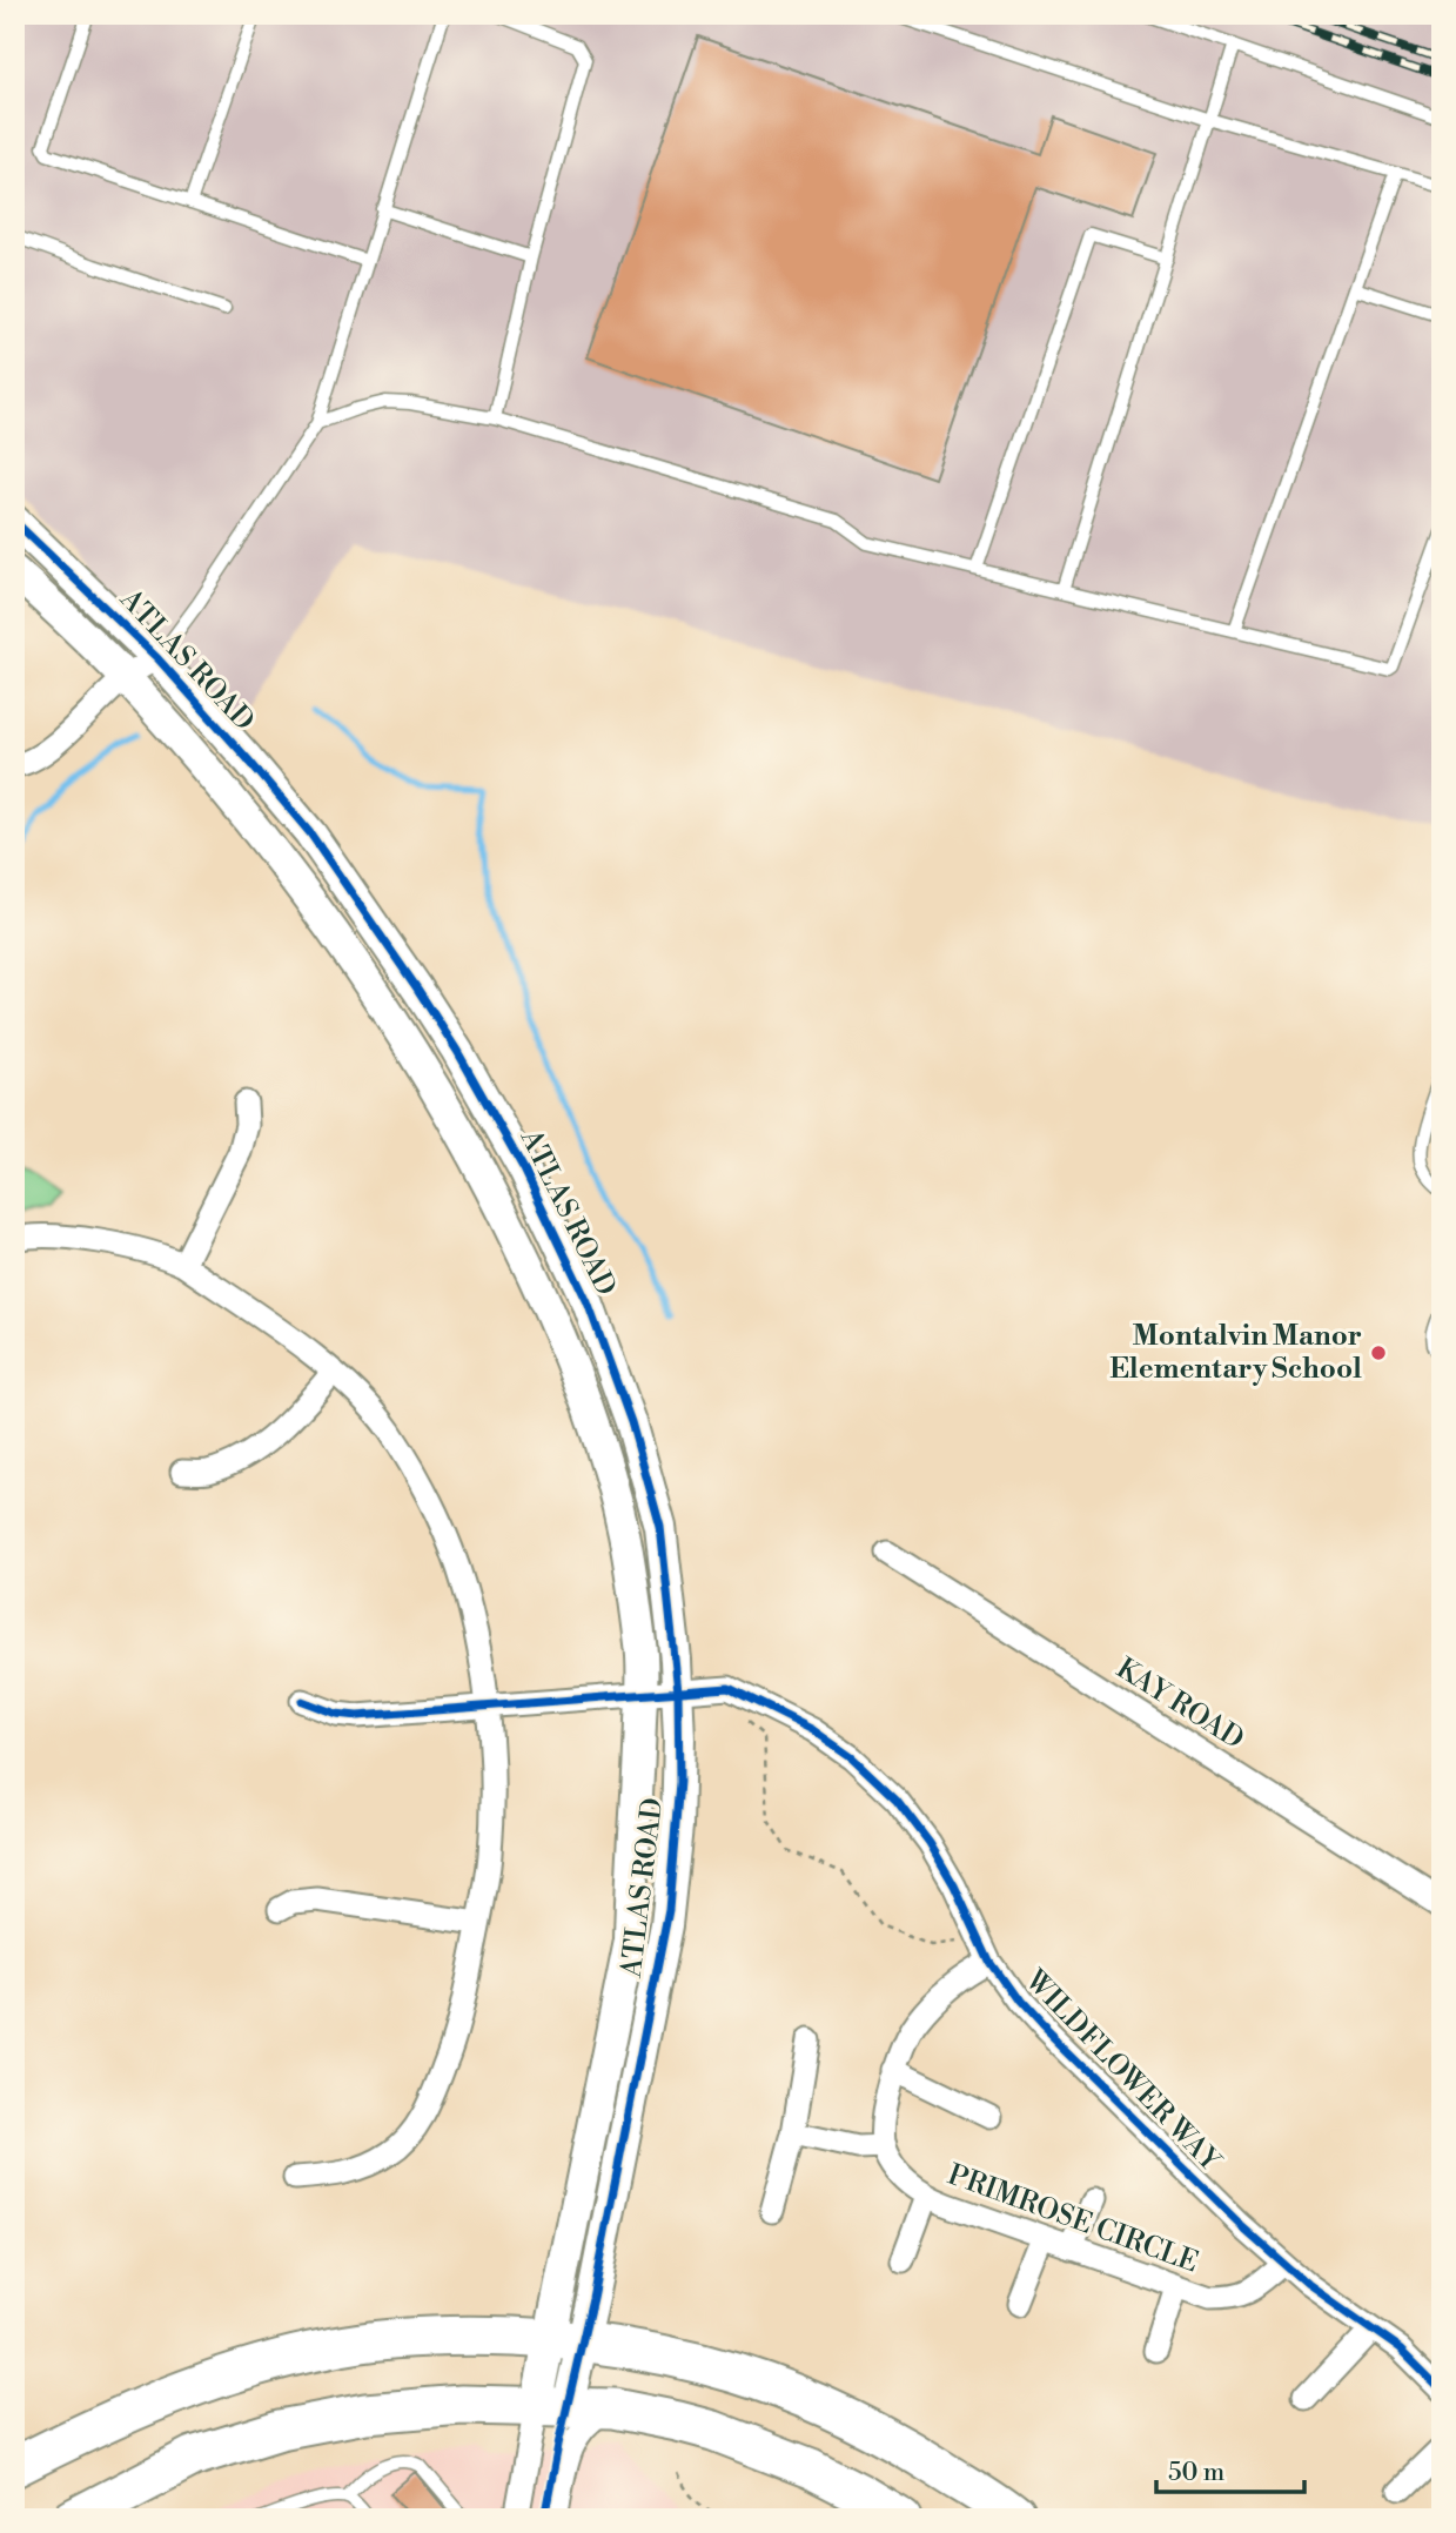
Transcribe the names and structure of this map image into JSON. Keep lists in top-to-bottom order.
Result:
{
  "streets": {
    "street": [
      "ATLAS ROAD",
      "KAY ROAD",
      "WILDFLOWER WAY",
      "PRIMROSE CIRCLE"
    ]
  },
  "crossings": [
    ["ATLAS ROAD", "WILDFLOWER WAY"],
    ["WILDFLOWER WAY", "PRIMROSE CIRCLE"]
  ],
  "places": ["Montalvin Manor Elementary School"],
  "scale_bar": "50 m"
}
